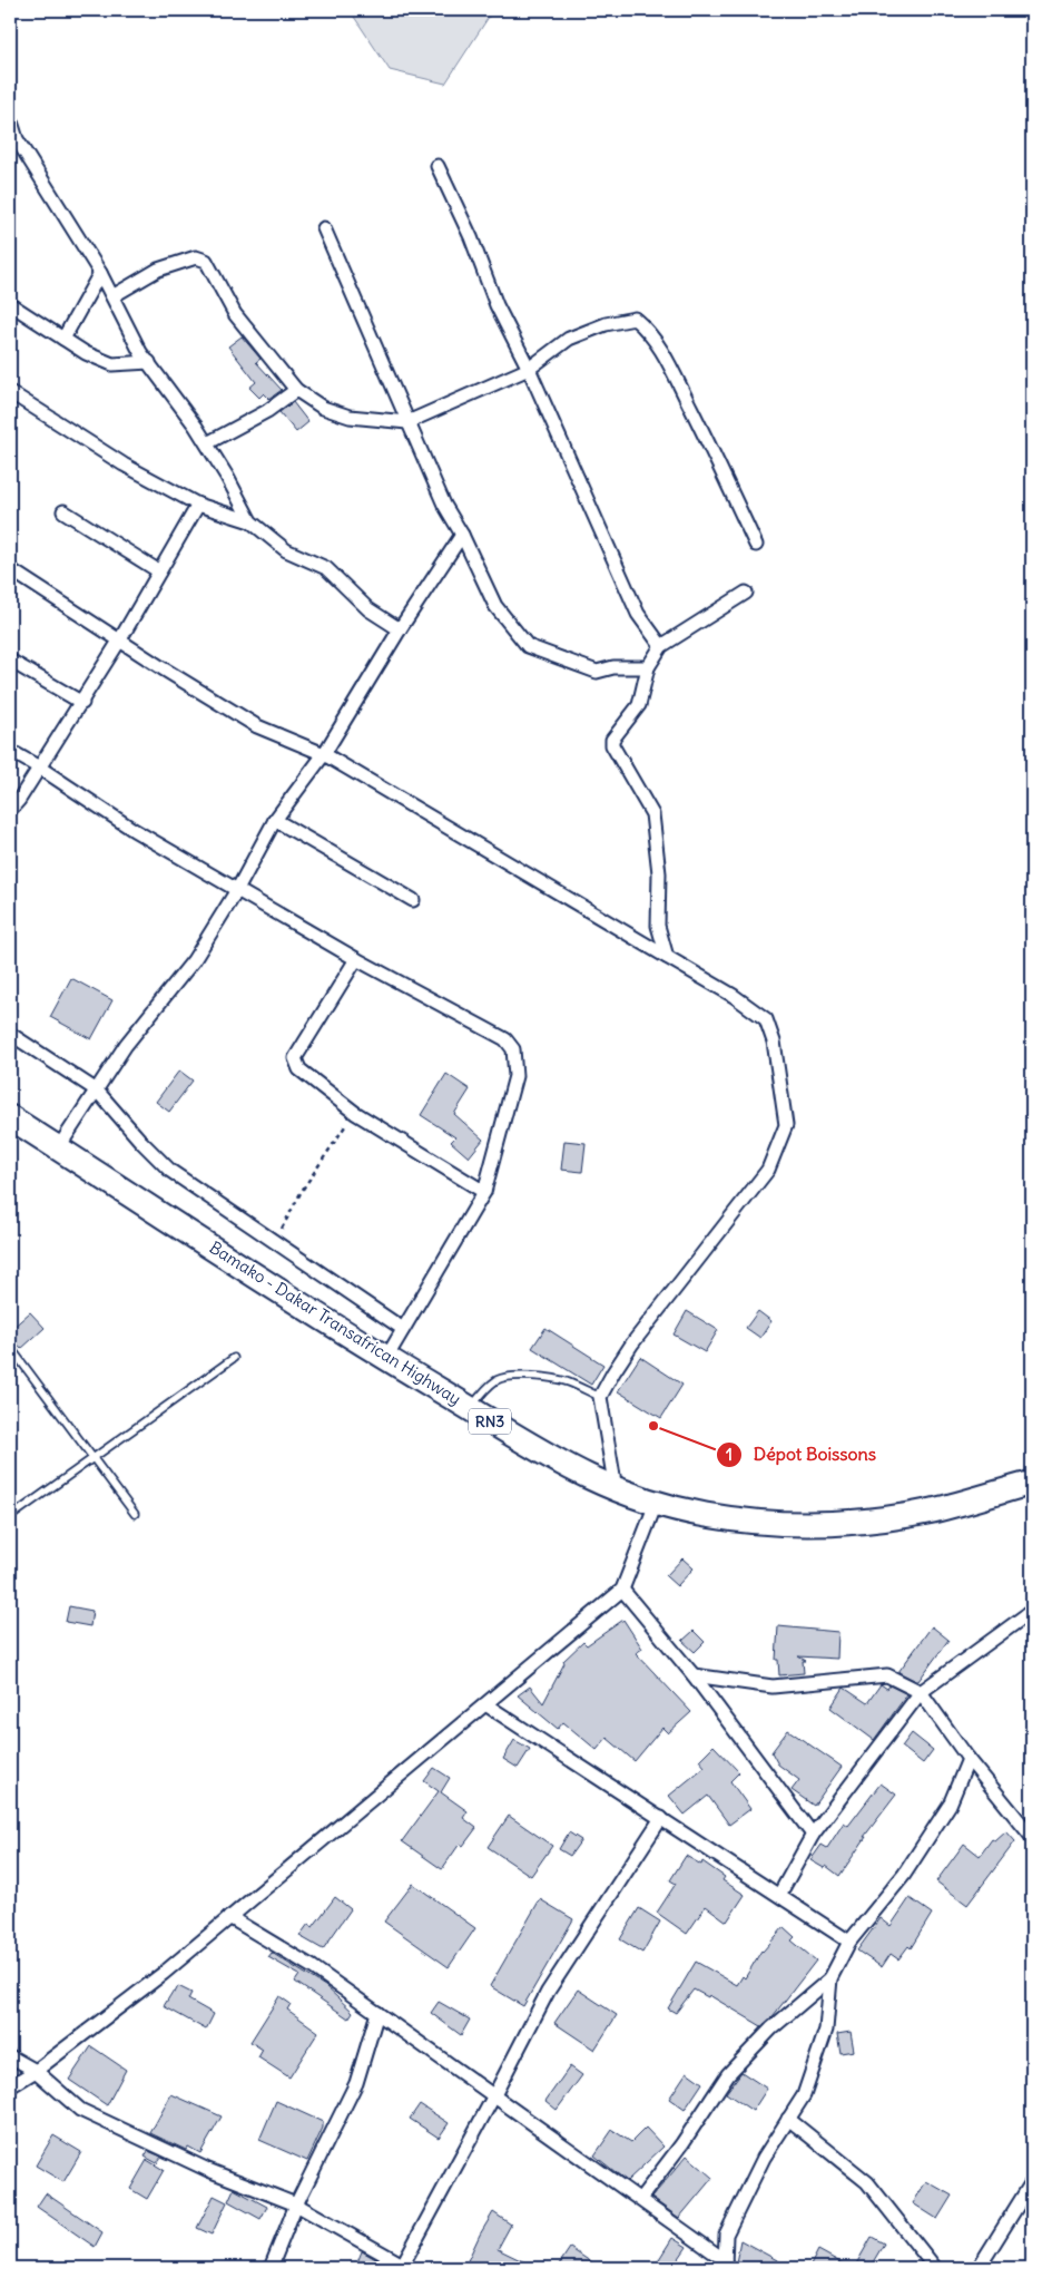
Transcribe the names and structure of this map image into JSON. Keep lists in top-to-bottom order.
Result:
{
  "streets": {
    "highway": ["Bamako - Dakar Transafrican Highway", "RN3"]
  },
  "places": ["Dépot Boissons"]
}
